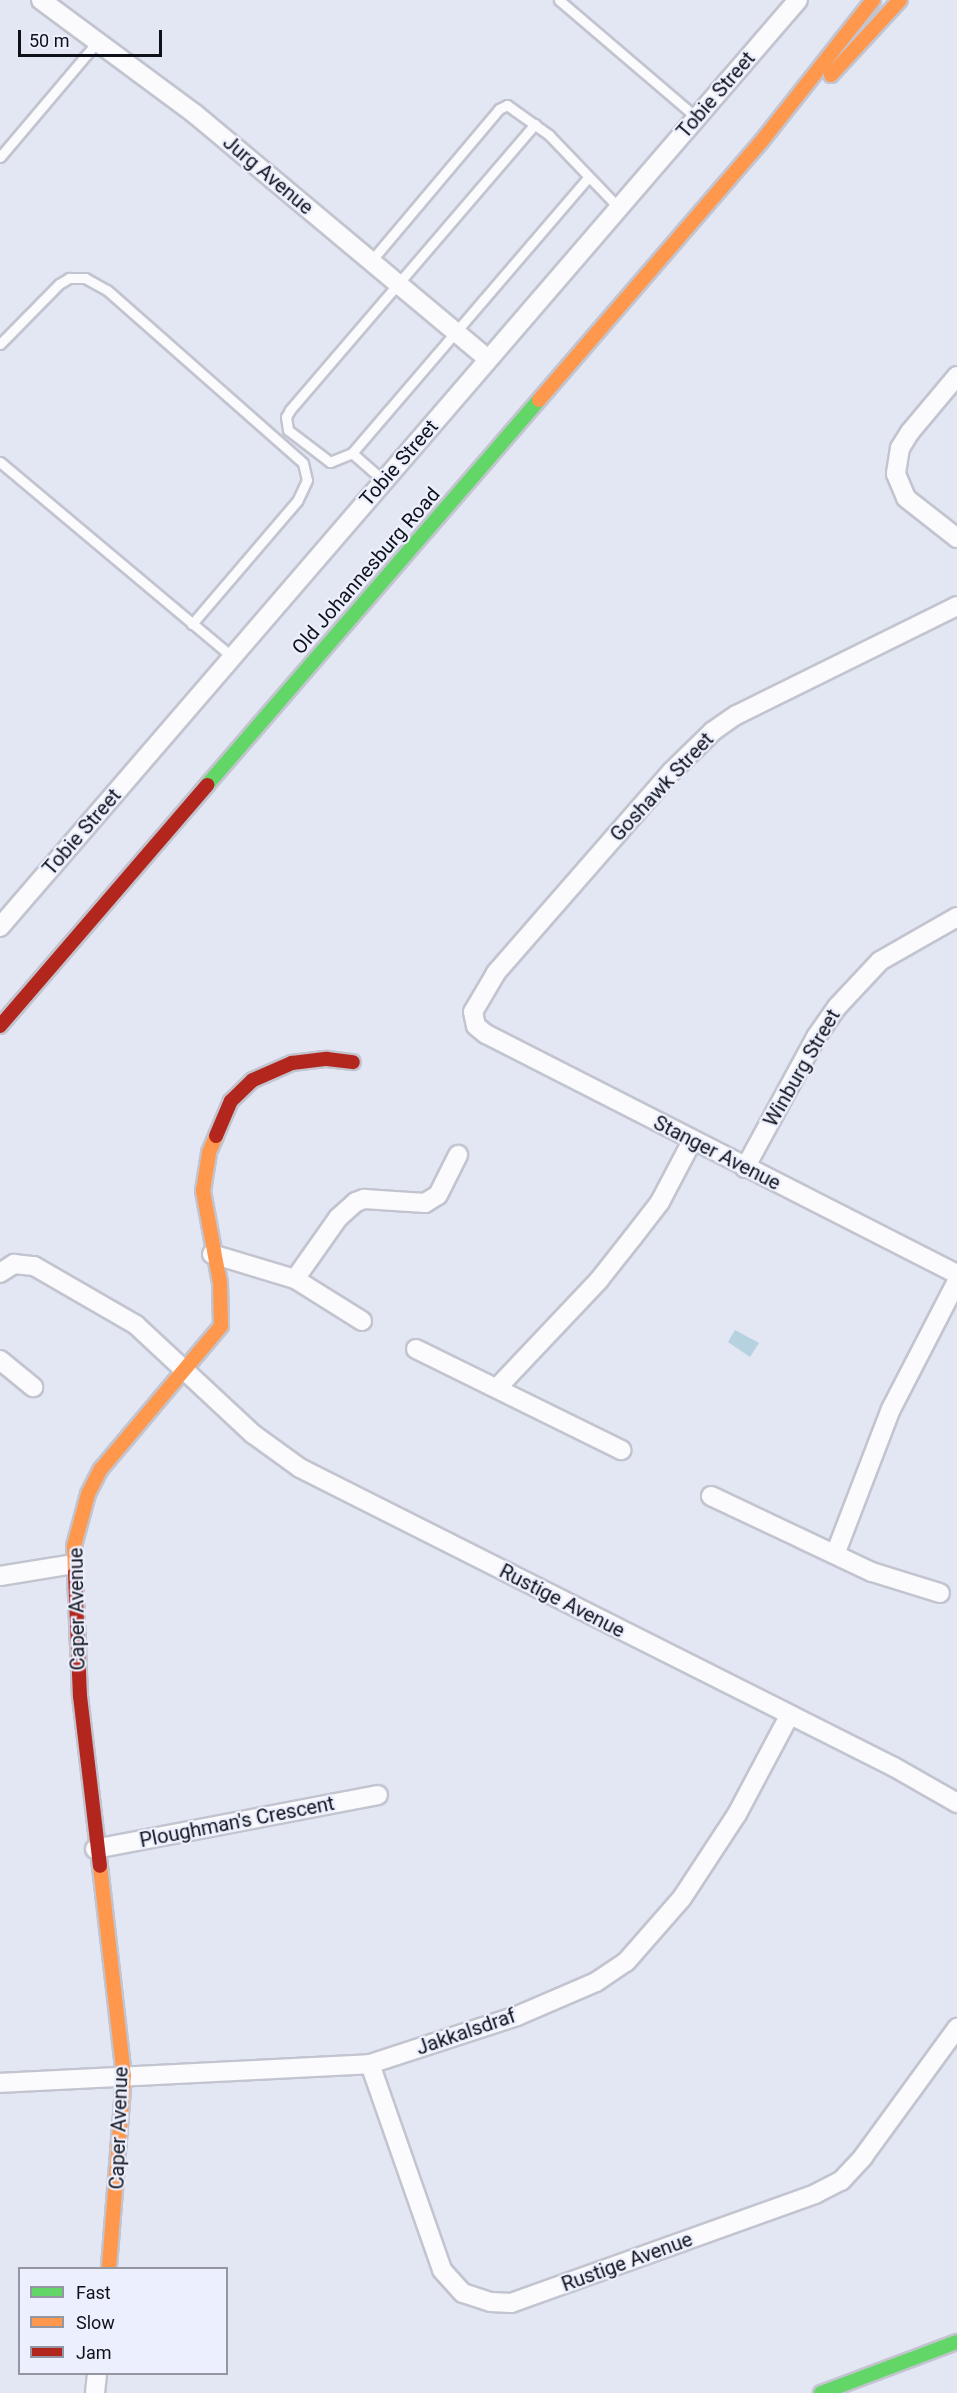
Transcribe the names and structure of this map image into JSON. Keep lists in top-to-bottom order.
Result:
{
  "streets": {
    "main road": ["Old Johannesburg Road", "Caper Avenue"],
    "street": [
      "Tobie Street",
      "Jurg Avenue",
      "Goshawk Street",
      "Winburg Street",
      "Stanger Avenue",
      "Rustige Avenue",
      "Ploughman's Crescent",
      "Jakkalsdraf"
    ]
  },
  "crossings": [
    ["Tobie Street", "Jurg Avenue"],
    ["Goshawk Street", "Stanger Avenue"],
    ["Winburg Street", "Stanger Avenue"],
    ["Rustige Avenue", "Caper Avenue"],
    ["Rustige Avenue", "Jakkalsdraf"],
    ["Caper Avenue", "Ploughman's Crescent"],
    ["Caper Avenue", "Jakkalsdraf"]
  ],
  "legend": ["Fast", "Slow", "Jam"],
  "scale_bar": "50 m"
}
